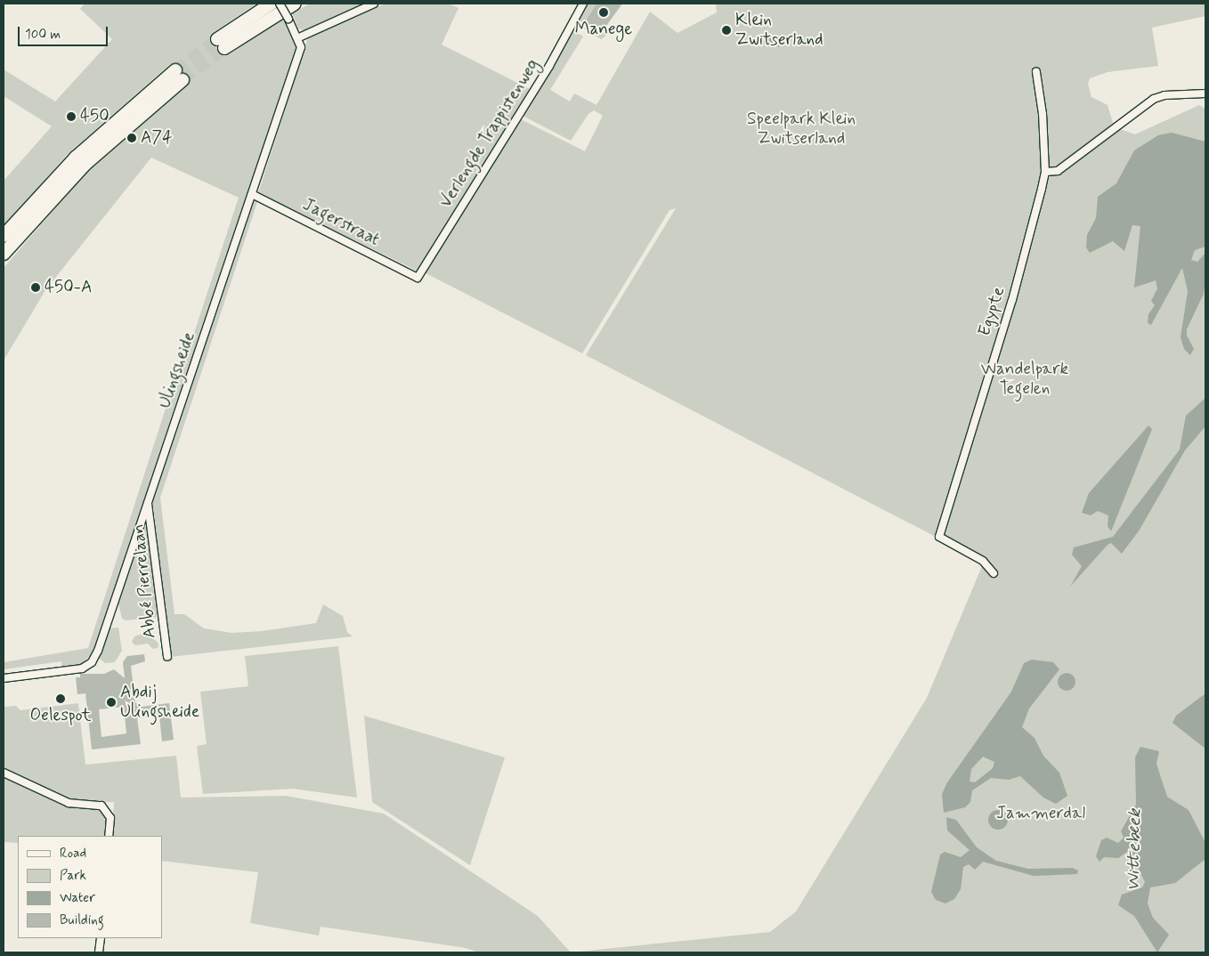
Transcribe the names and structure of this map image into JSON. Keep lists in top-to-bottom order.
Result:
{
  "streets": {
    "street": [
      "Verlengde Trappistenweg",
      "Jagerstraat",
      "Egypte",
      "Ulingsheide",
      "Abbé Pierrelaan"
    ]
  },
  "crossings": [
    ["Verlengde Trappistenweg", "Jagerstraat"],
    ["Jagerstraat", "Ulingsheide"],
    ["Ulingsheide", "Abbé Pierrelaan"]
  ],
  "water": ["Wittebeek"],
  "parks": ["Speelpark Klein Zwitserland", "Wandelpark Tegelen", "Jammerdal"],
  "places": [
    "Manege",
    "Klein Zwitserland",
    "450",
    "A74",
    "450-A",
    "Oelespot",
    "Abdij Ulingsheide"
  ],
  "legend": [
    "Road",
    "Park",
    "Water",
    "Building"
  ],
  "scale_bar": "100 m"
}
